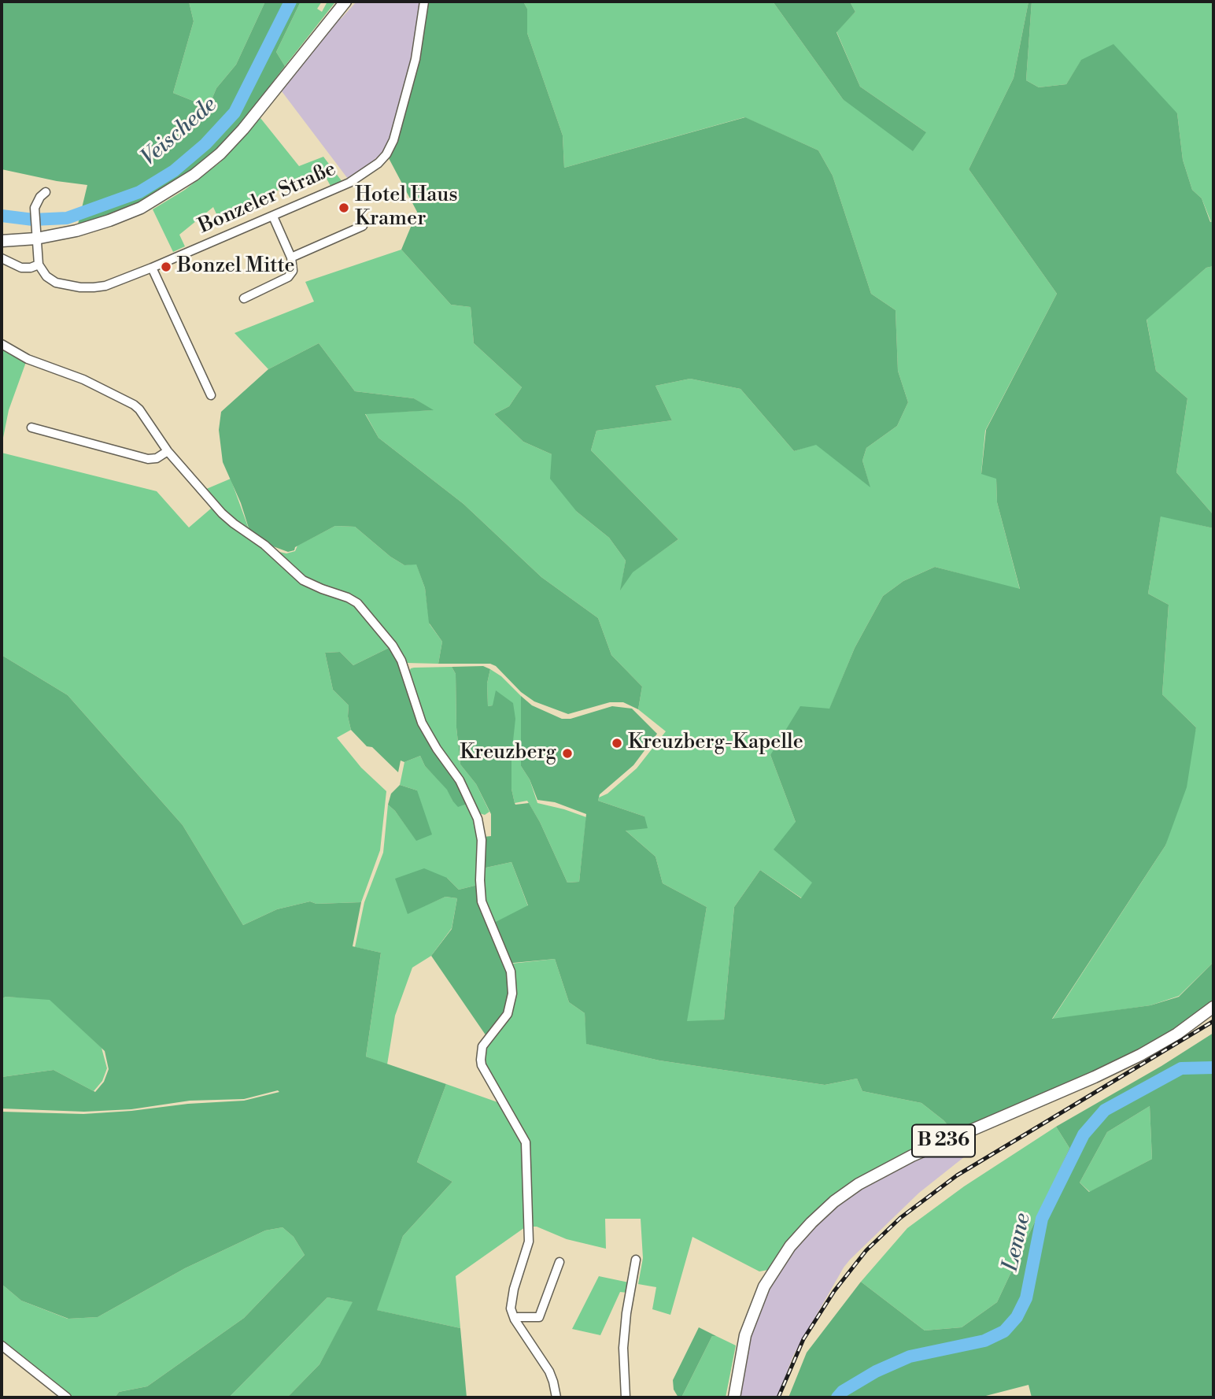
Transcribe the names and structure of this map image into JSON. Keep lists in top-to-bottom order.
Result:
{
  "streets": {
    "main road": ["B 236"],
    "street": ["Bonzeler Straße"]
  },
  "water": ["Veischede", "Lenne"],
  "places": [
    "Hotel Haus Kramer",
    "Bonzel Mitte",
    "Kreuzberg-Kapelle",
    "Kreuzberg"
  ]
}
